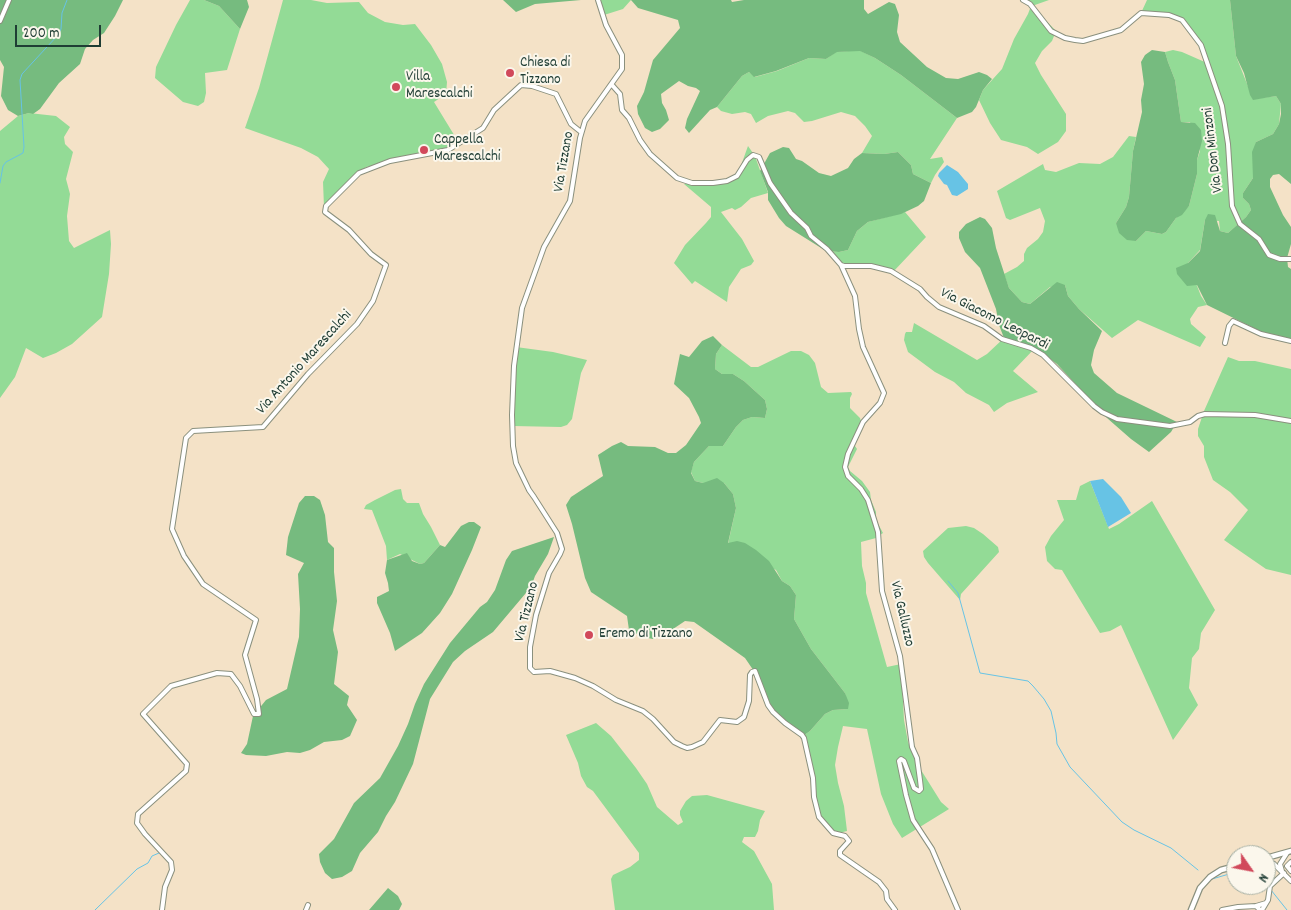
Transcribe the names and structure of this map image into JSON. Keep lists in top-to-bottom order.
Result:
{
  "streets": {
    "street": [
      "Via Don Minzoni",
      "Via Tizzano",
      "Via Giacomo Leopardi",
      "Via Antonio Marescalchi",
      "Via Galluzzo"
    ]
  },
  "crossings": [
    ["Via Tizzano", "Via Antonio Marescalchi"],
    ["Via Giacomo Leopardi", "Via Galluzzo"]
  ],
  "places": [
    "Chiesa di Tizzano",
    "Villa Marescalchi",
    "Cappella Marescalchi",
    "Eremo di Tizzano"
  ],
  "scale_bar": "200 m",
  "north": "bottom right"
}
